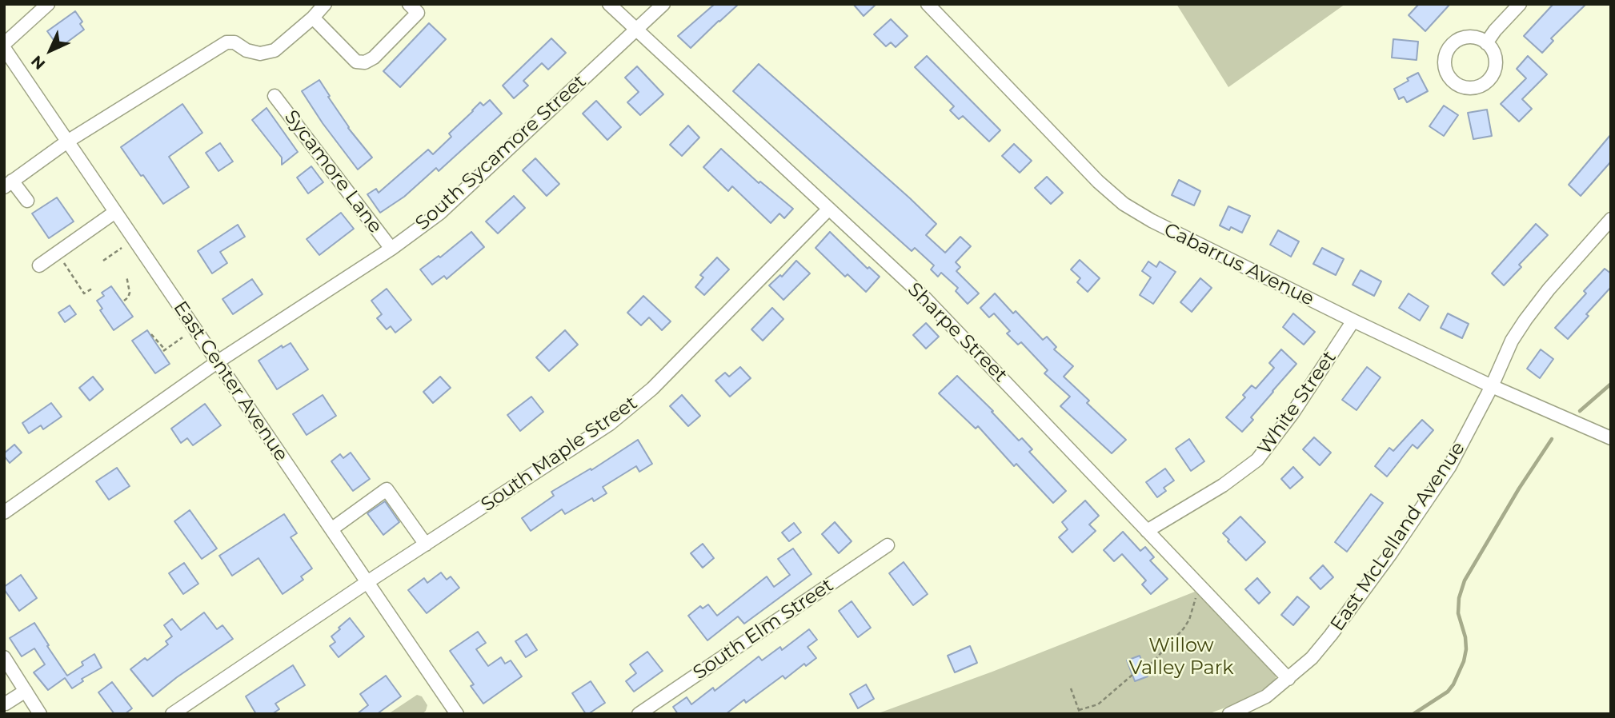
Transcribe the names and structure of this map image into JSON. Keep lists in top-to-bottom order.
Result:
{
  "streets": {
    "street": [
      "South Sycamore Street",
      "Sycamore Lane",
      "Cabarrus Avenue",
      "Sharpe Street",
      "East Center Avenue",
      "White Street",
      "South Maple Street",
      "East McLelland Avenue",
      "South Elm Street"
    ]
  },
  "crossings": [
    ["South Sycamore Street", "Sycamore Lane"],
    ["South Sycamore Street", "Sharpe Street"],
    ["South Sycamore Street", "East Center Avenue"],
    ["Cabarrus Avenue", "White Street"],
    ["Cabarrus Avenue", "East McLelland Avenue"],
    ["Sharpe Street", "White Street"],
    ["Sharpe Street", "South Maple Street"],
    ["Sharpe Street", "East McLelland Avenue"],
    ["East Center Avenue", "South Maple Street"]
  ],
  "parks": ["Willow Valley Park"],
  "north": "bottom left"
}
